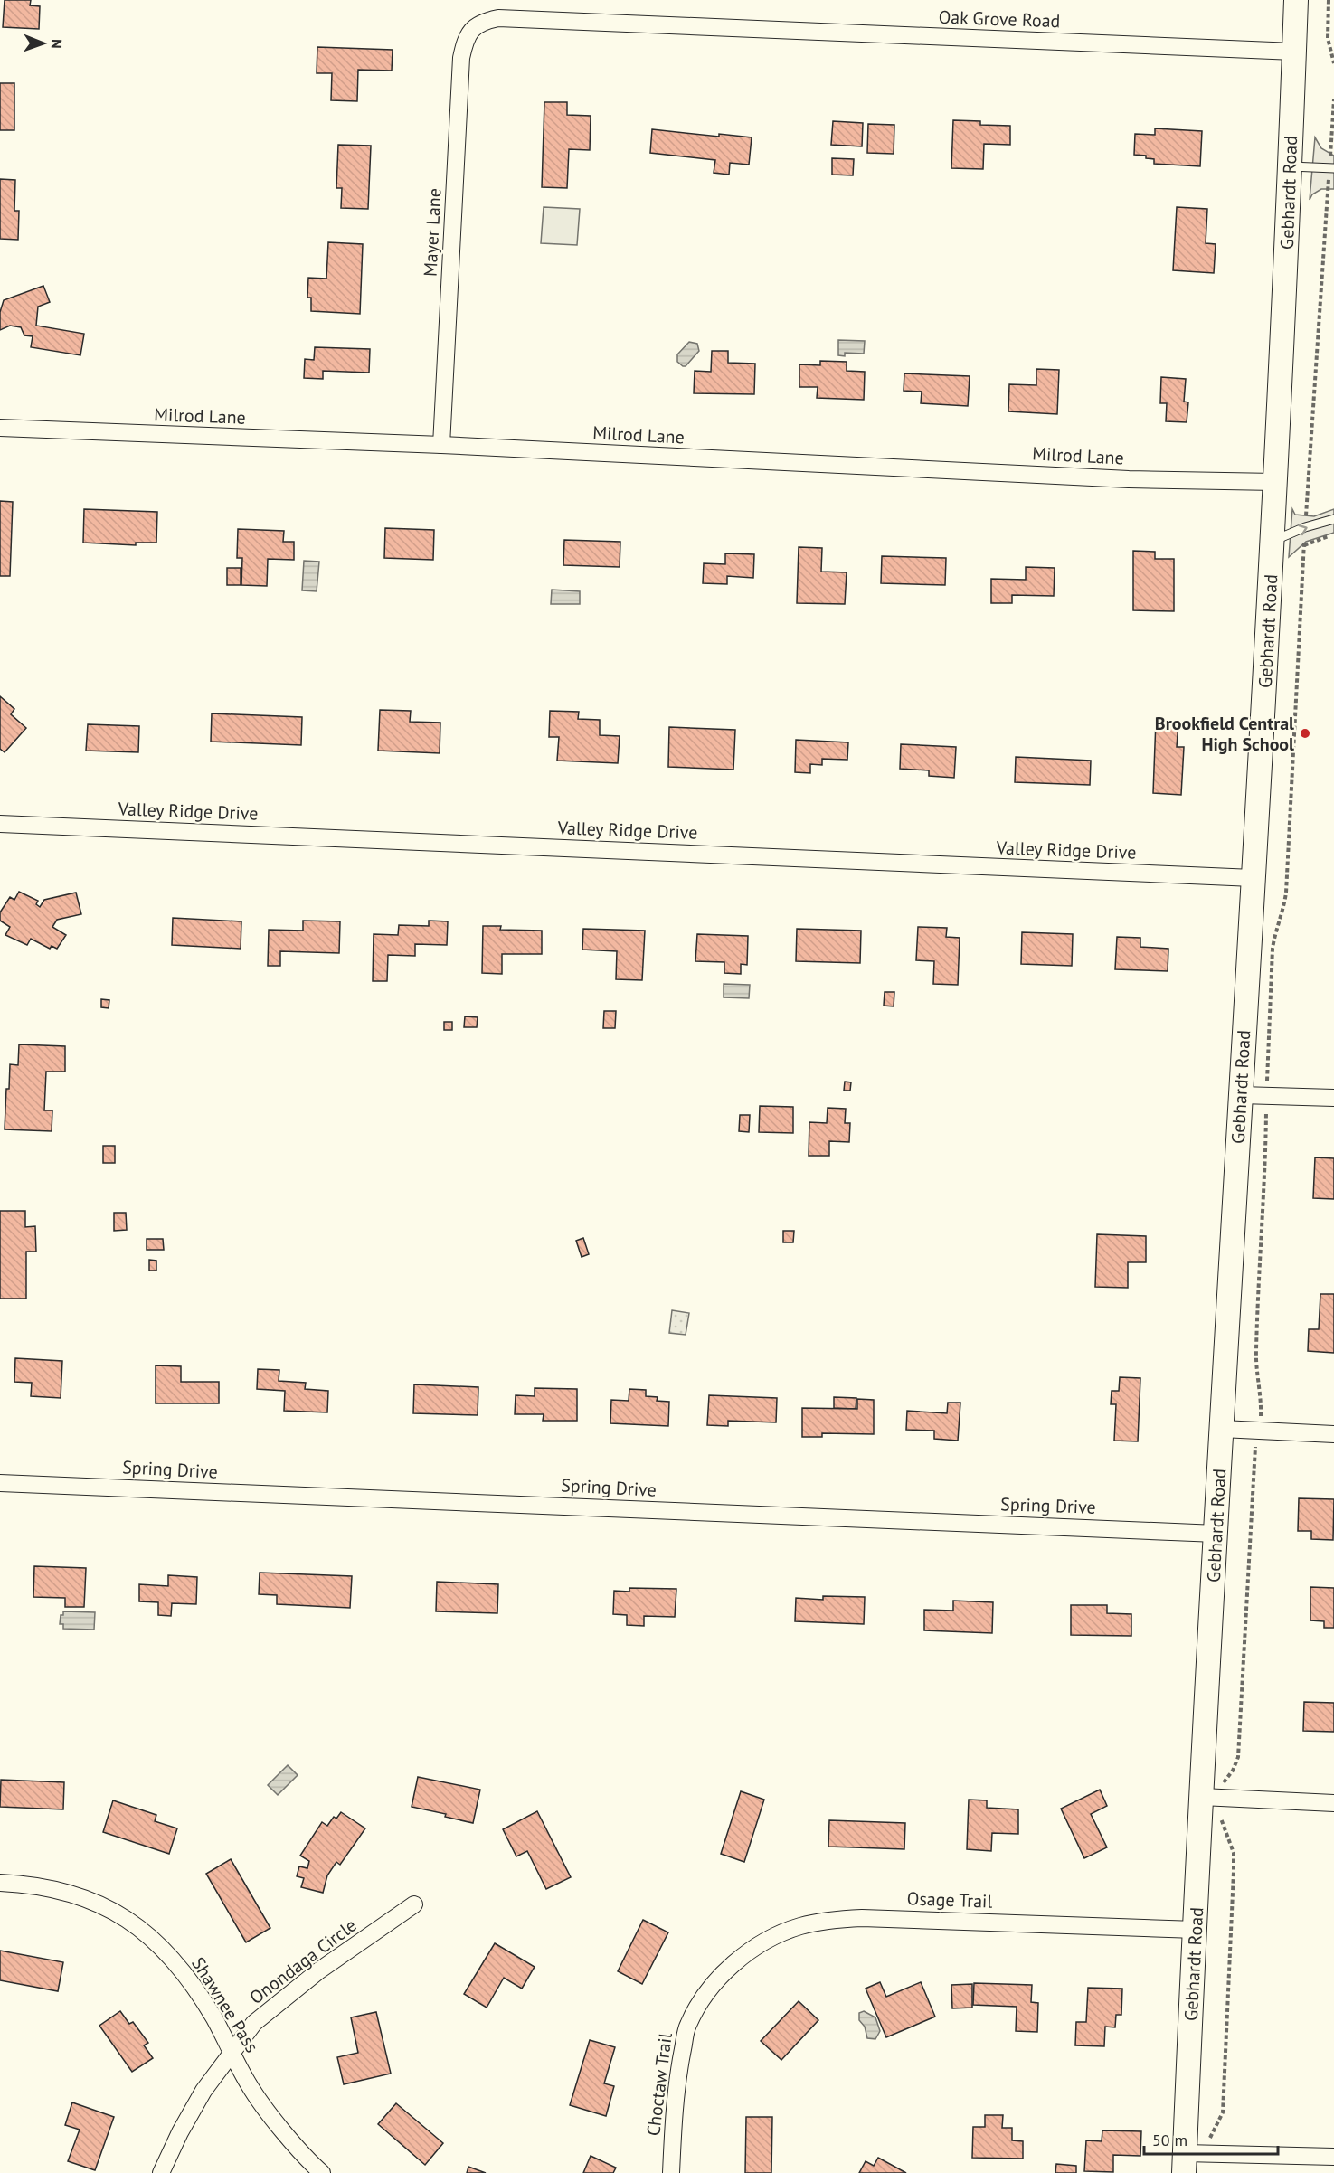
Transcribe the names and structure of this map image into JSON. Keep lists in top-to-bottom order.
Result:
{
  "streets": {
    "street": [
      "Oak Grove Road",
      "Gebhardt Road",
      "Mayer Lane",
      "Milrod Lane",
      "Valley Ridge Drive",
      "Spring Drive",
      "Osage Trail",
      "Onondaga Circle",
      "Shawnee Pass",
      "Choctaw Trail"
    ]
  },
  "crossings": [
    ["Oak Grove Road", "Gebhardt Road"],
    ["Oak Grove Road", "Mayer Lane"],
    ["Gebhardt Road", "Milrod Lane"],
    ["Gebhardt Road", "Valley Ridge Drive"],
    ["Gebhardt Road", "Spring Drive"],
    ["Gebhardt Road", "Osage Trail"],
    ["Mayer Lane", "Milrod Lane"],
    ["Osage Trail", "Choctaw Trail"],
    ["Onondaga Circle", "Shawnee Pass"]
  ],
  "places": ["Brookfield Central High School"],
  "scale_bar": "50 m",
  "north": "right"
}
